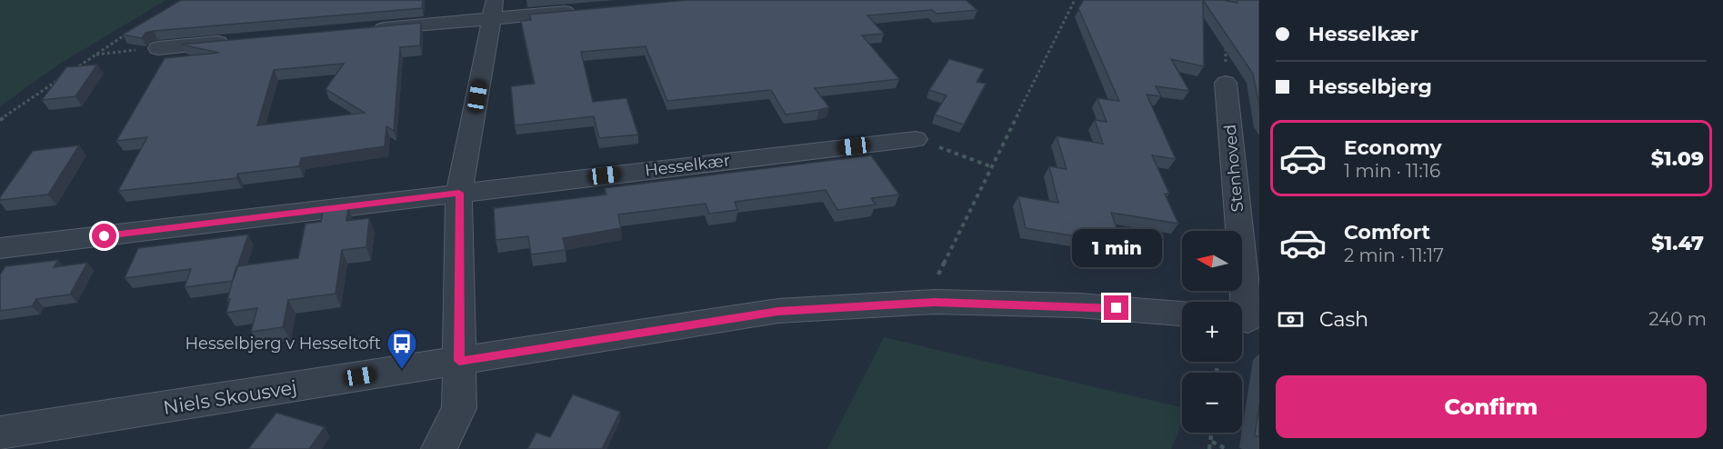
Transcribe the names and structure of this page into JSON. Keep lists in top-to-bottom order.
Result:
{
  "streets": {
    "street": ["Hesselkær", "Stenhoved", "Niels Skousvej"]
  },
  "places": {
    "bus stop": ["Hesselbjerg v Hesseltoft"]
  },
  "north": "left",
  "page": {
    "banner": ["Hesselkær", "Hesselbjerg"],
    "list": [
      {
        "name": "Economy",
        "note": "1 min · 11:16",
        "value": "$1.09"
      },
      {
        "name": "Comfort",
        "note": "2 min · 11:17",
        "value": "$1.47"
      }
    ],
    "bubble": "1 min",
    "map_buttons": ["+", "−"],
    "pay": ["Cash", "240 m"],
    "buttons": "Confirm"
  }
}
